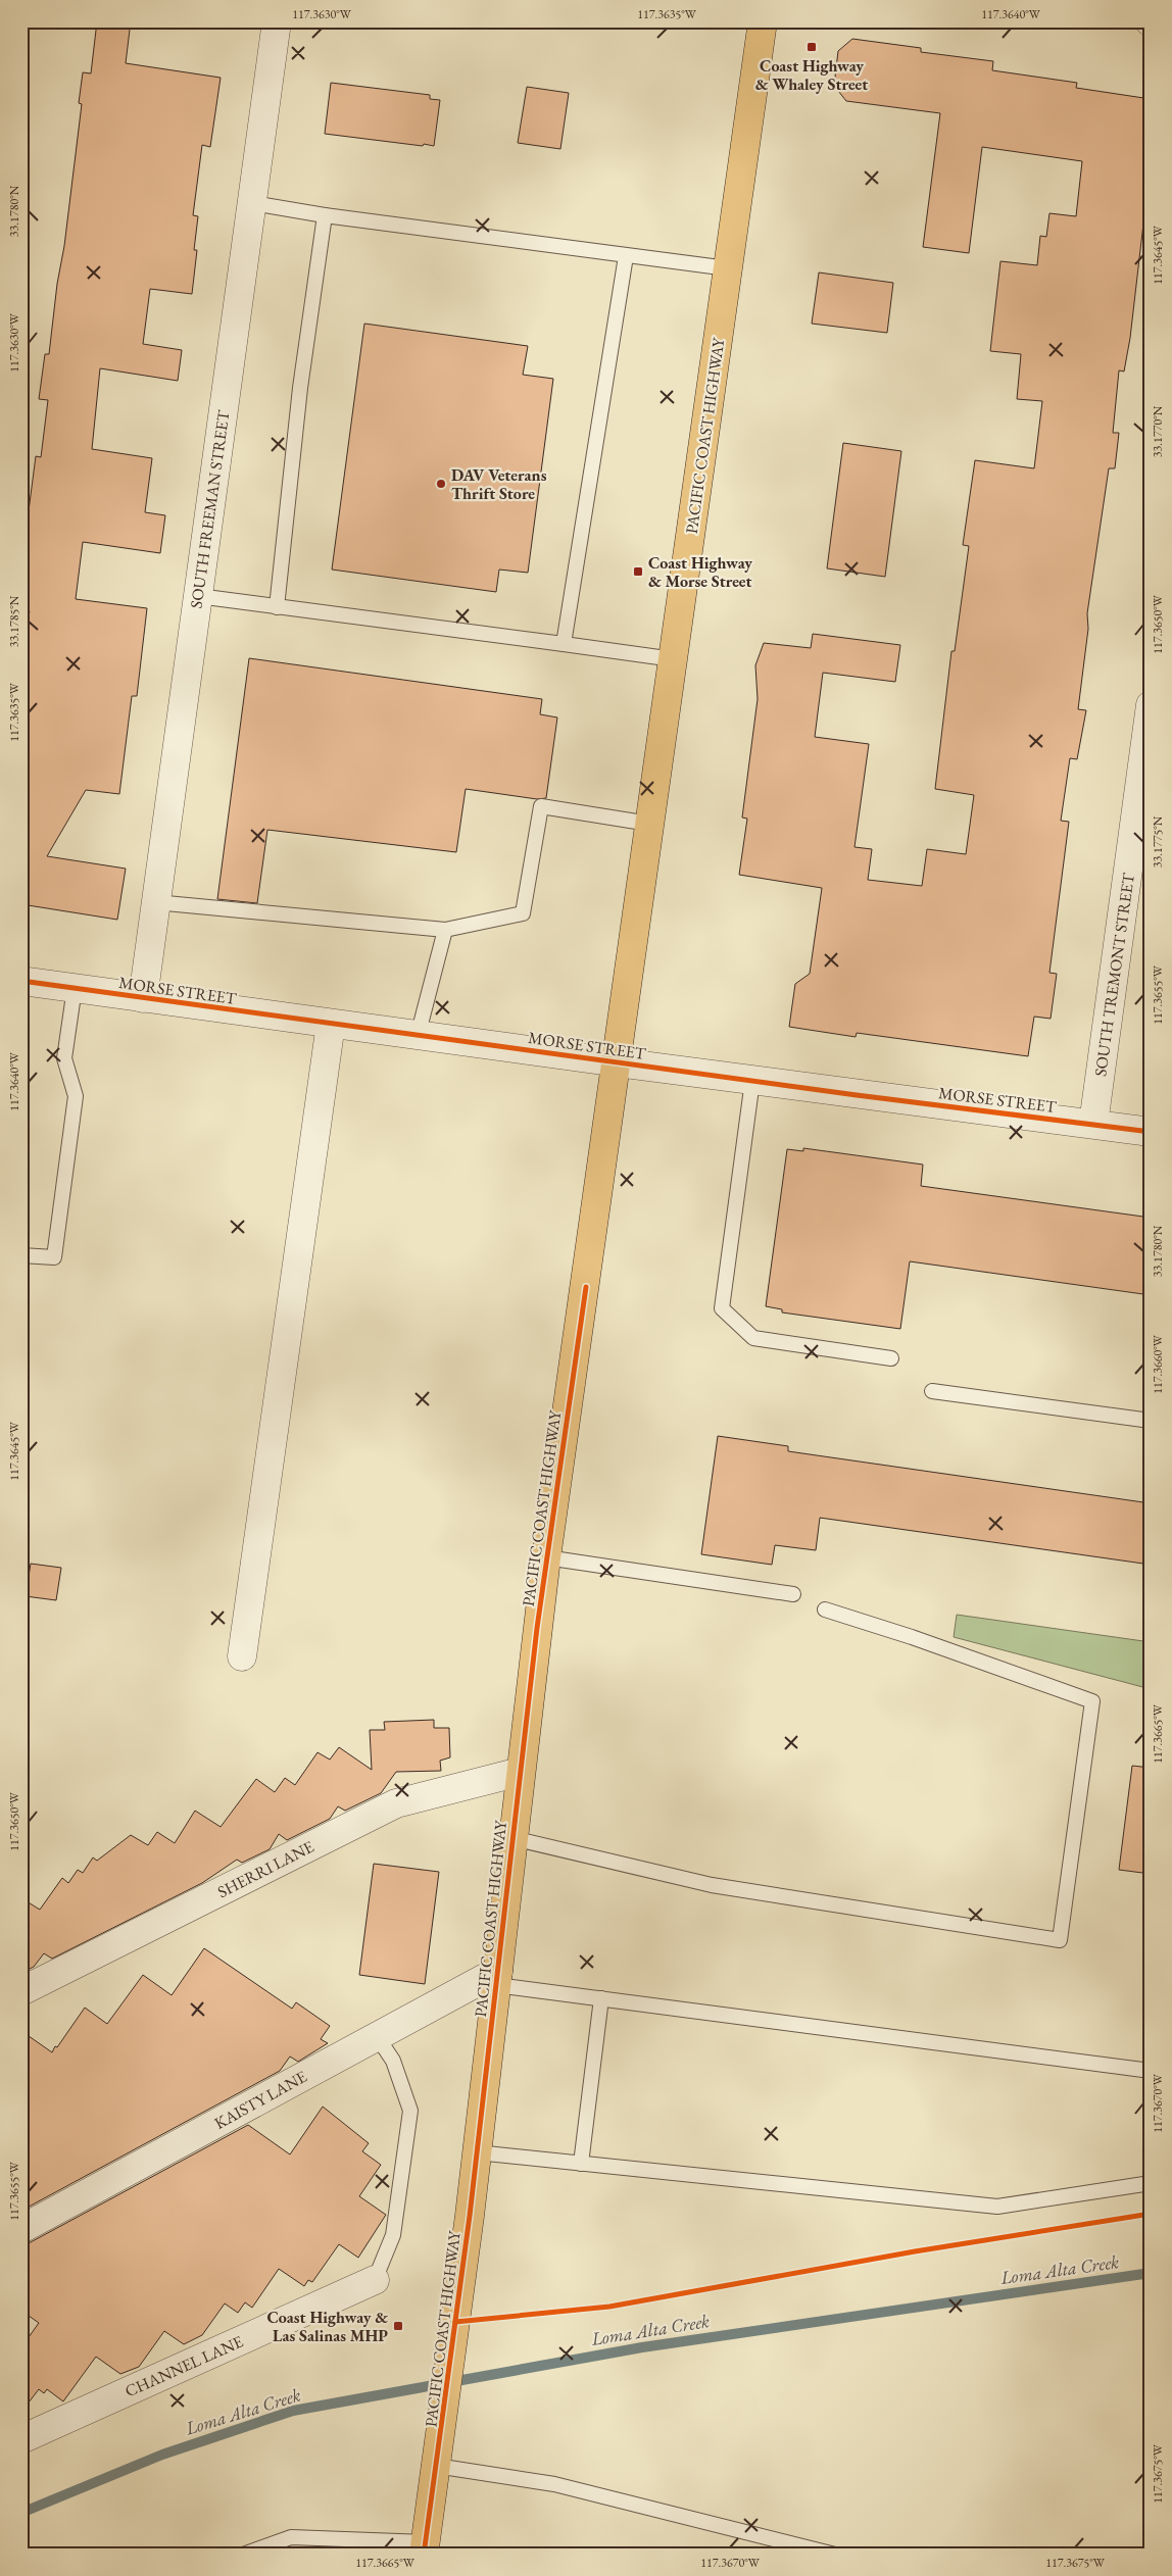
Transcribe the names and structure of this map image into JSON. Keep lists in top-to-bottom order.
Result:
{
  "streets": {
    "main road": ["PACIFIC COAST HIGHWAY"],
    "street": [
      "SOUTH FREEMAN STREET",
      "SOUTH TREMONT STREET",
      "MORSE STREET",
      "SHERRI LANE",
      "KAISTY LANE",
      "CHANNEL LANE"
    ]
  },
  "crossings": [
    ["PACIFIC COAST HIGHWAY", "MORSE STREET"],
    ["PACIFIC COAST HIGHWAY", "SHERRI LANE"],
    ["PACIFIC COAST HIGHWAY", "KAISTY LANE"],
    ["SOUTH FREEMAN STREET", "MORSE STREET"],
    ["SOUTH TREMONT STREET", "MORSE STREET"]
  ],
  "water": ["Loma Alta Creek"],
  "places": {
    "transit": ["Coast Highway & Whaley Street", "Coast Highway & Morse Street", "Coast Highway & Las Salinas MHP"],
    "other": ["DAV Veterans Thrift Store"]
  },
  "coordinates": [
    "117.3630°W",
    "117.3635°W",
    "117.3640°W",
    "33.1780°N",
    "117.3645°W",
    "33.1770°N",
    "33.1785°N",
    "117.3650°W",
    "33.1775°N",
    "117.3655°W",
    "117.3660°W",
    "117.3665°W",
    "117.3670°W",
    "117.3675°W"
  ]
}
